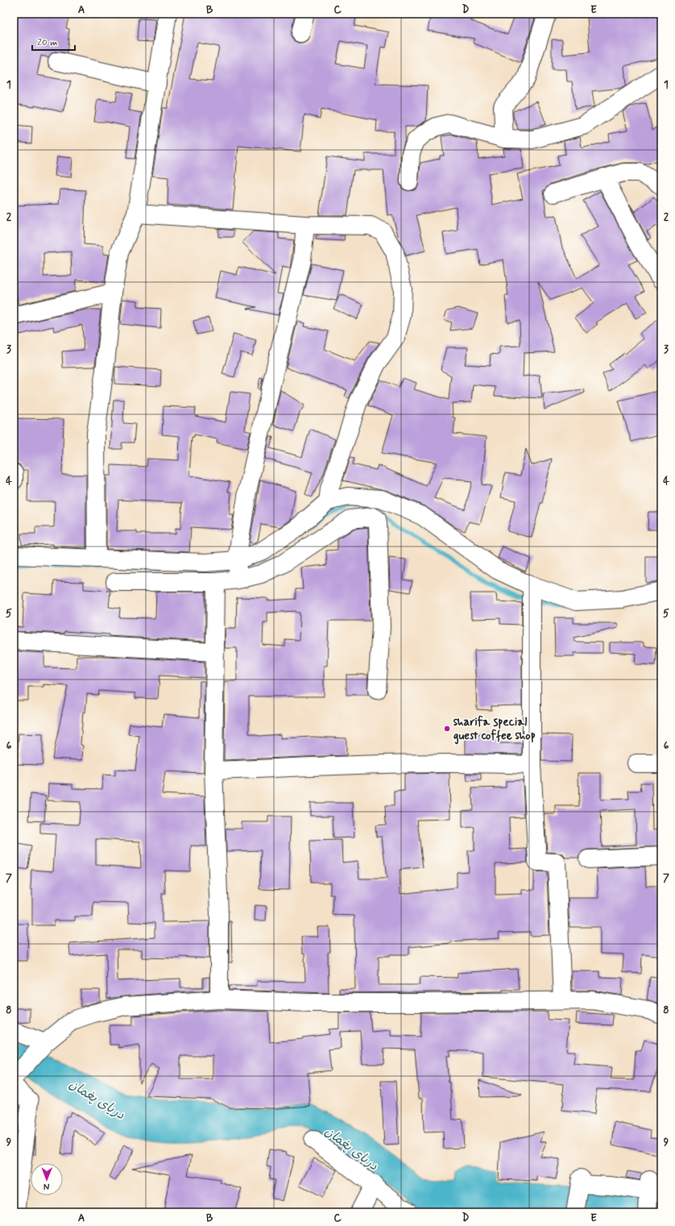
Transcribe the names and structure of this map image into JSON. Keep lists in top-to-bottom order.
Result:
{
  "water": ["دریای پغمان"],
  "places": ["sharifa special guest coffee shop"],
  "scale_bar": "20 m",
  "north": "bottom",
  "grid": {
    "columns": [
      "A",
      "B",
      "C",
      "D",
      "E"
    ],
    "rows": [
      "1",
      "2",
      "3",
      "4",
      "5",
      "6",
      "7",
      "8",
      "9"
    ]
  }
}
